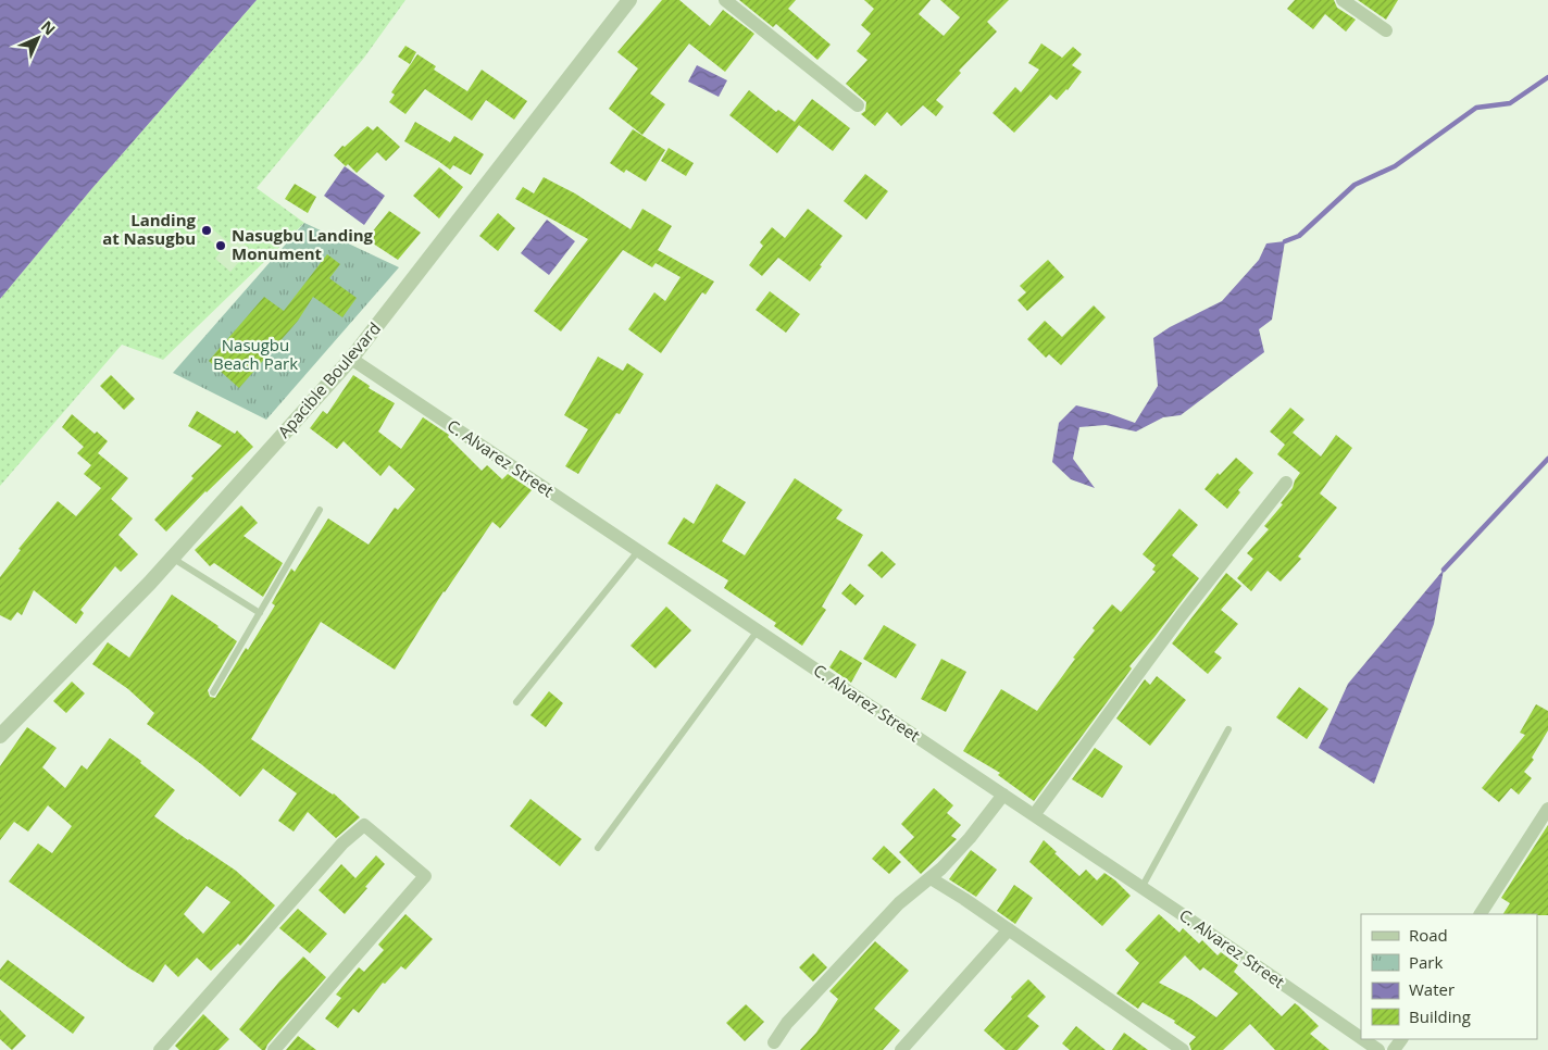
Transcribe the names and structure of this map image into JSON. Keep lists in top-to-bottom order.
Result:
{
  "streets": {
    "street": ["Apacible Boulevard", "C. Alvarez Street"]
  },
  "crossings": [
    ["Apacible Boulevard", "C. Alvarez Street"]
  ],
  "parks": ["Nasugbu Beach Park"],
  "places": ["Landing at Nasugbu", "Nasugbu Landing Monument"],
  "legend": [
    "Road",
    "Park",
    "Water",
    "Building"
  ],
  "north": "top right"
}
